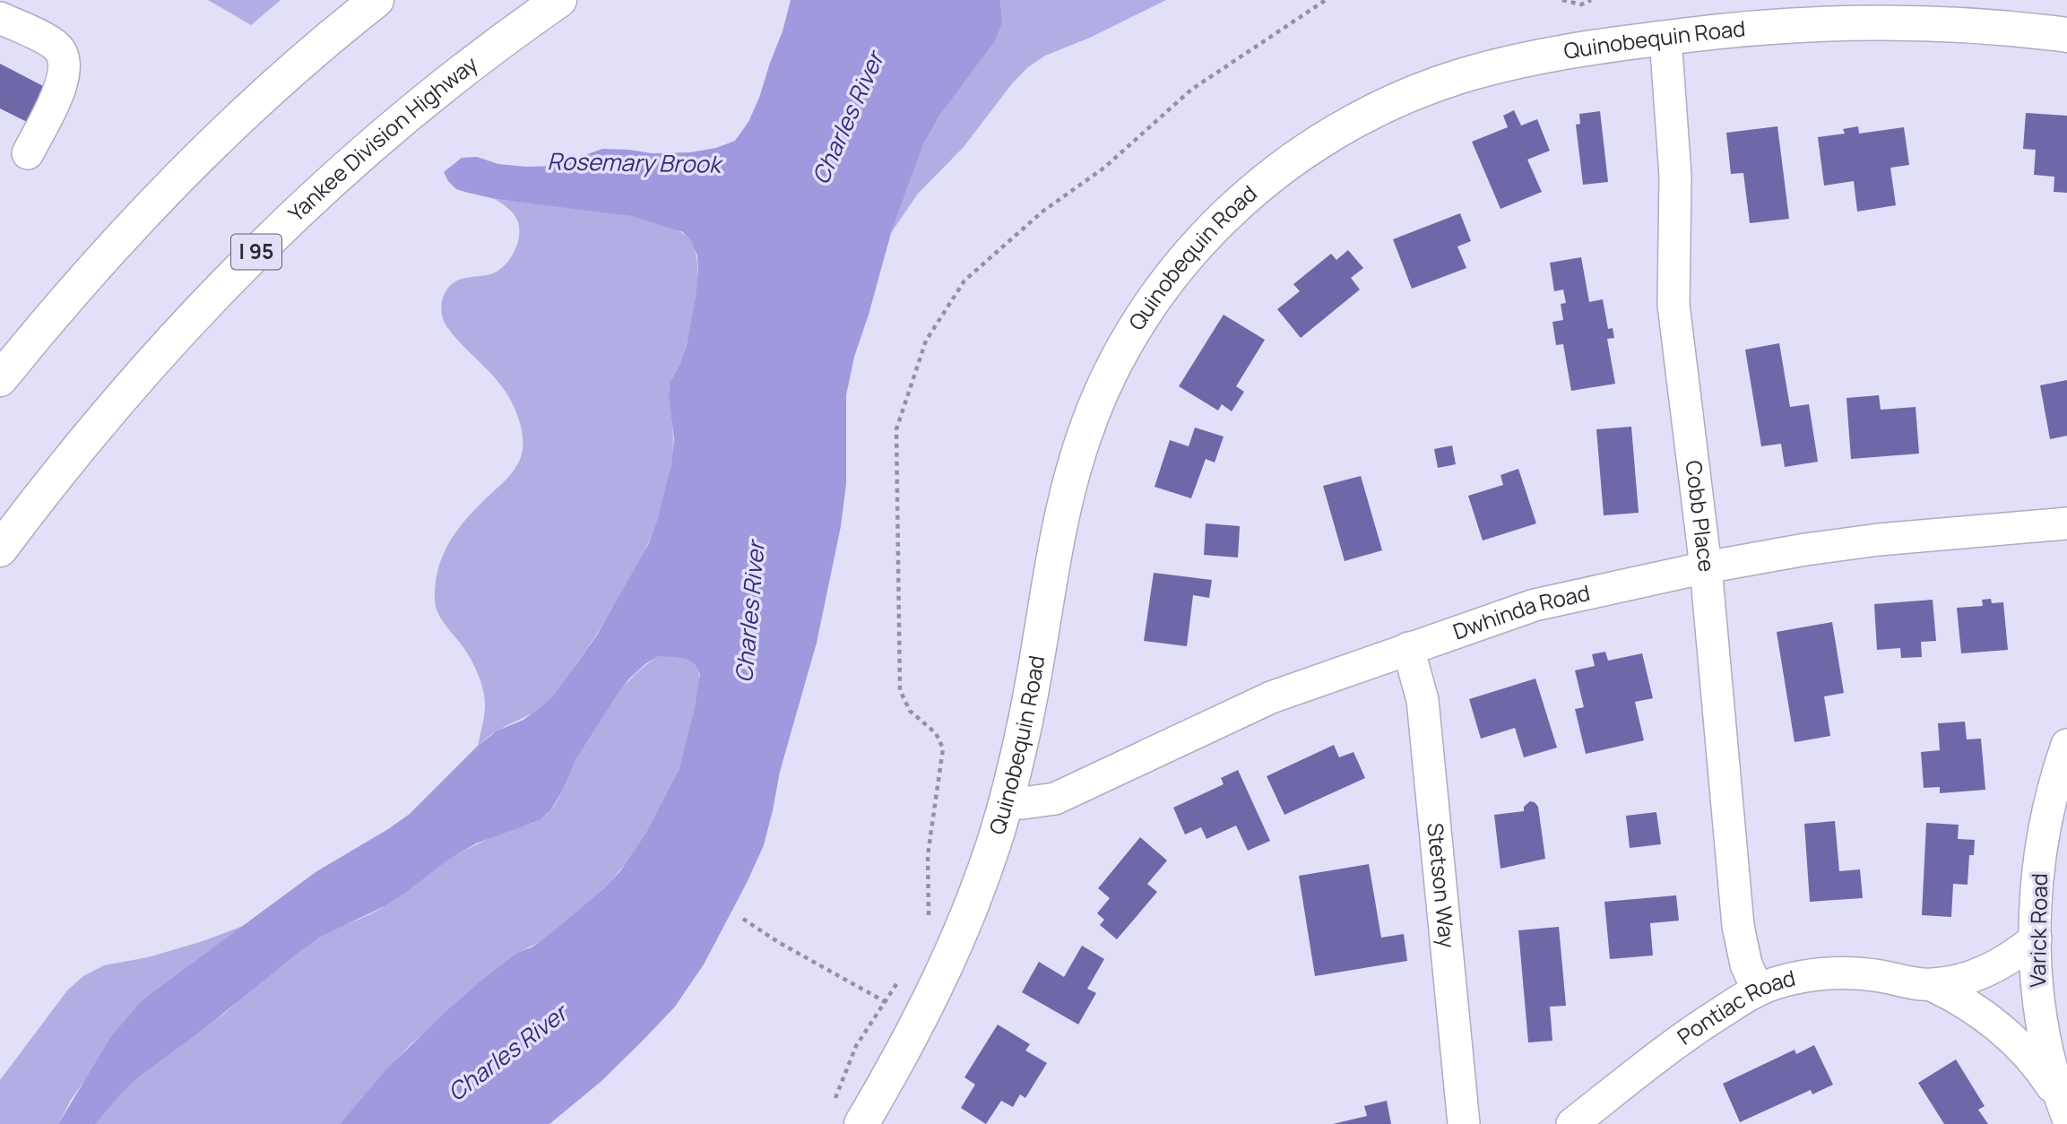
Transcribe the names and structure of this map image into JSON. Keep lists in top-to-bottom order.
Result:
{
  "streets": {
    "main road": ["Quinobequin Road", "Yankee Division Highway", "I 95"],
    "street": [
      "Cobb Place",
      "Dwhinda Road",
      "Stetson Way",
      "Varick Road",
      "Pontiac Road"
    ]
  },
  "crossings": [
    ["Quinobequin Road", "Cobb Place"],
    ["Quinobequin Road", "Dwhinda Road"],
    ["Cobb Place", "Dwhinda Road"],
    ["Cobb Place", "Pontiac Road"],
    ["Dwhinda Road", "Stetson Way"],
    ["Varick Road", "Pontiac Road"]
  ],
  "water": ["Charles River", "Rosemary Brook"]
}
